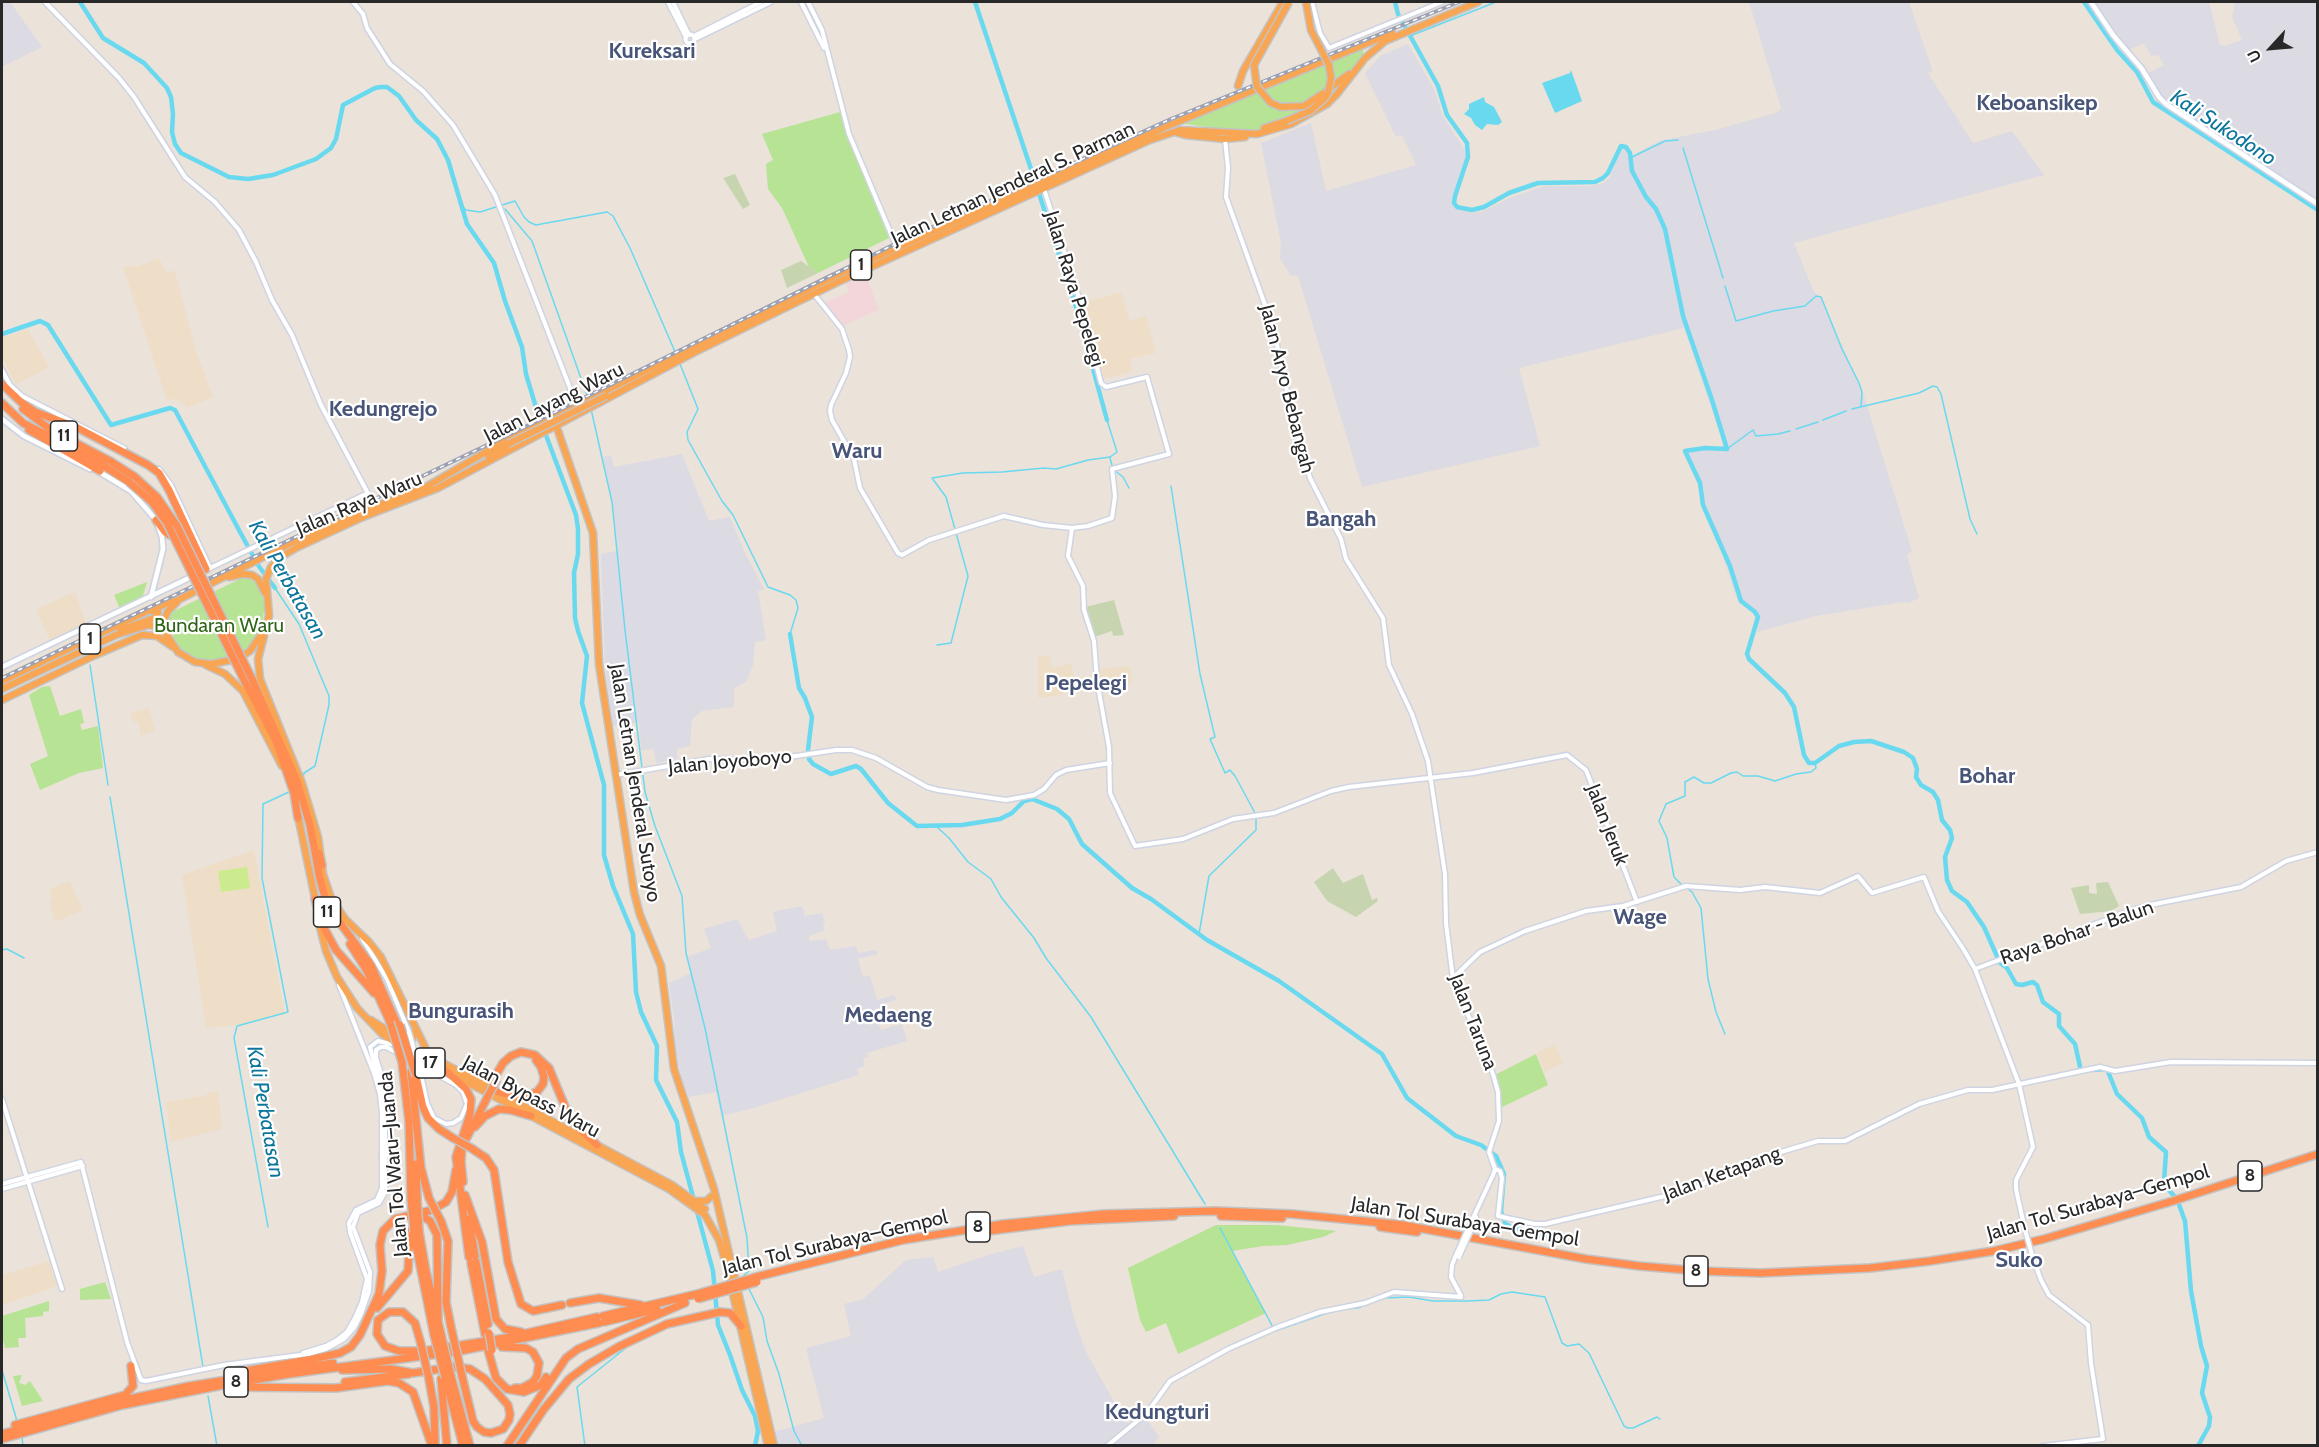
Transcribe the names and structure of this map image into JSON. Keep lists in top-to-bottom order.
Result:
{
  "streets": {
    "highway": [
      "Jalan Letnan Jenderal S. Parman",
      "1",
      "Jalan Layang Waru",
      "11",
      "Jalan Raya Waru",
      "Jalan Letnan Jenderal Sutoyo",
      "17",
      "Jalan Bypass Waru",
      "Jalan Tol Waru–Juanda",
      "8",
      "Jalan Tol Surabaya–Gempol"
    ],
    "street": [
      "Jalan Raya Pepelegi",
      "Jalan Aryo Bebangah",
      "Jalan Joyoboyo",
      "Jalan Jeruk",
      "Raya Bohar - Balun",
      "Jalan Taruna",
      "Jalan Ketapang"
    ]
  },
  "crossings": [
    ["Jalan Letnan Jenderal S. Parman", "1"],
    ["Jalan Letnan Jenderal S. Parman", "Jalan Raya Pepelegi"],
    ["Jalan Letnan Jenderal S. Parman", "Jalan Layang Waru"],
    ["1", "Jalan Raya Pepelegi"],
    ["1", "Jalan Layang Waru"],
    ["1", "Jalan Raya Waru"],
    ["1", "Jalan Bypass Waru"],
    ["Jalan Aryo Bebangah", "Jalan Taruna"],
    ["Jalan Layang Waru", "Jalan Raya Waru"],
    ["11", "Jalan Tol Waru–Juanda"],
    ["Jalan Raya Waru", "Jalan Bypass Waru"],
    ["Jalan Joyoboyo", "Jalan Letnan Jenderal Sutoyo"],
    ["Jalan Letnan Jenderal Sutoyo", "17"],
    ["Jalan Letnan Jenderal Sutoyo", "Jalan Bypass Waru"],
    ["Jalan Jeruk", "Jalan Taruna"],
    ["Jalan Taruna", "Jalan Ketapang"],
    ["17", "Jalan Bypass Waru"],
    ["Jalan Bypass Waru", "Jalan Tol Waru–Juanda"]
  ],
  "districts": [
    "Kureksari",
    "Keboansikep",
    "Kedungrejo",
    "Waru",
    "Bangah",
    "Pepelegi",
    "Bohar",
    "Wage",
    "Bungurasih",
    "Medaeng",
    "Suko",
    "Kedungturi"
  ],
  "water": ["Kali Sukodono", "Kali Perbatasan"],
  "parks": ["Bundaran Waru"],
  "north": "bottom left"
}
